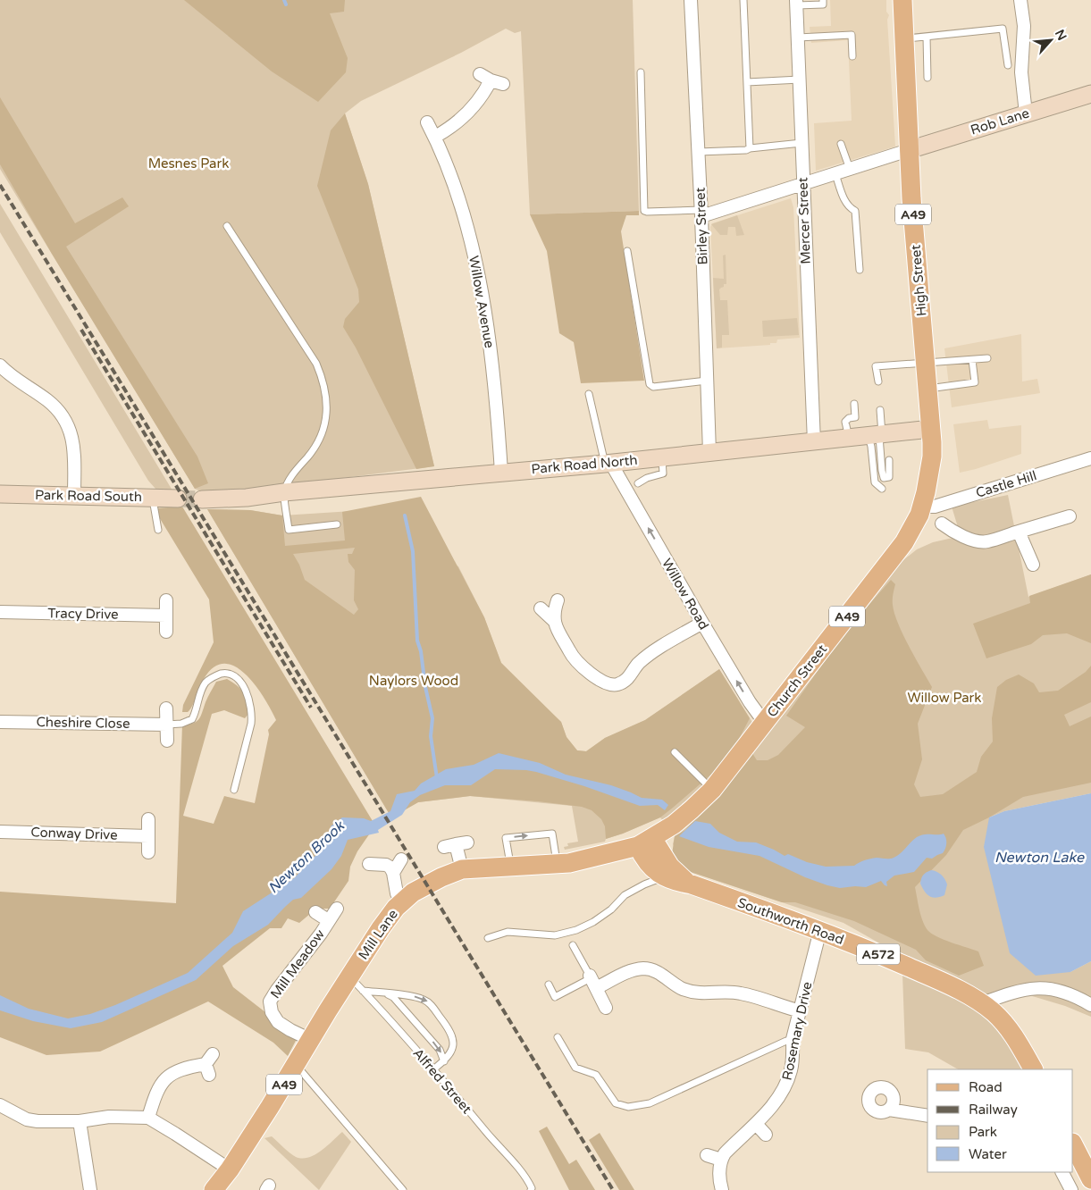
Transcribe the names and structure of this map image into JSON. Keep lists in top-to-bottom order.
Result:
{
  "streets": {
    "main road": [
      "A49",
      "High Street",
      "Church Street",
      "Southworth Road",
      "Mill Lane",
      "A572"
    ],
    "street": [
      "Rob Lane",
      "Mercer Street",
      "Birley Street",
      "Willow Avenue",
      "Park Road North",
      "Castle Hill",
      "Park Road South",
      "Willow Road",
      "Tracy Drive",
      "Cheshire Close",
      "Conway Drive",
      "Mill Meadow",
      "Rosemary Drive"
    ],
    "lane": ["Alfred Street"]
  },
  "crossings": [
    ["Rob Lane", "High Street"],
    ["Mercer Street", "Park Road North"],
    ["Birley Street", "Park Road North"],
    ["High Street", "Park Road North"],
    ["High Street", "Castle Hill"],
    ["High Street", "Church Street"],
    ["Willow Avenue", "Park Road North"],
    ["Park Road North", "Willow Road"],
    ["Castle Hill", "Church Street"],
    ["Willow Road", "Church Street"],
    ["Church Street", "Southworth Road"],
    ["Church Street", "Mill Lane"],
    ["Southworth Road", "Mill Lane"],
    ["Southworth Road", "Rosemary Drive"],
    ["Mill Lane", "Mill Meadow"],
    ["Mill Lane", "Alfred Street"]
  ],
  "one_way": ["Willow Road"],
  "water": ["Newton Brook", "Newton Lake"],
  "parks": ["Mesnes Park", "Naylors Wood", "Willow Park"],
  "legend": [
    "Road",
    "Railway",
    "Park",
    "Water"
  ],
  "north": "top right"
}
